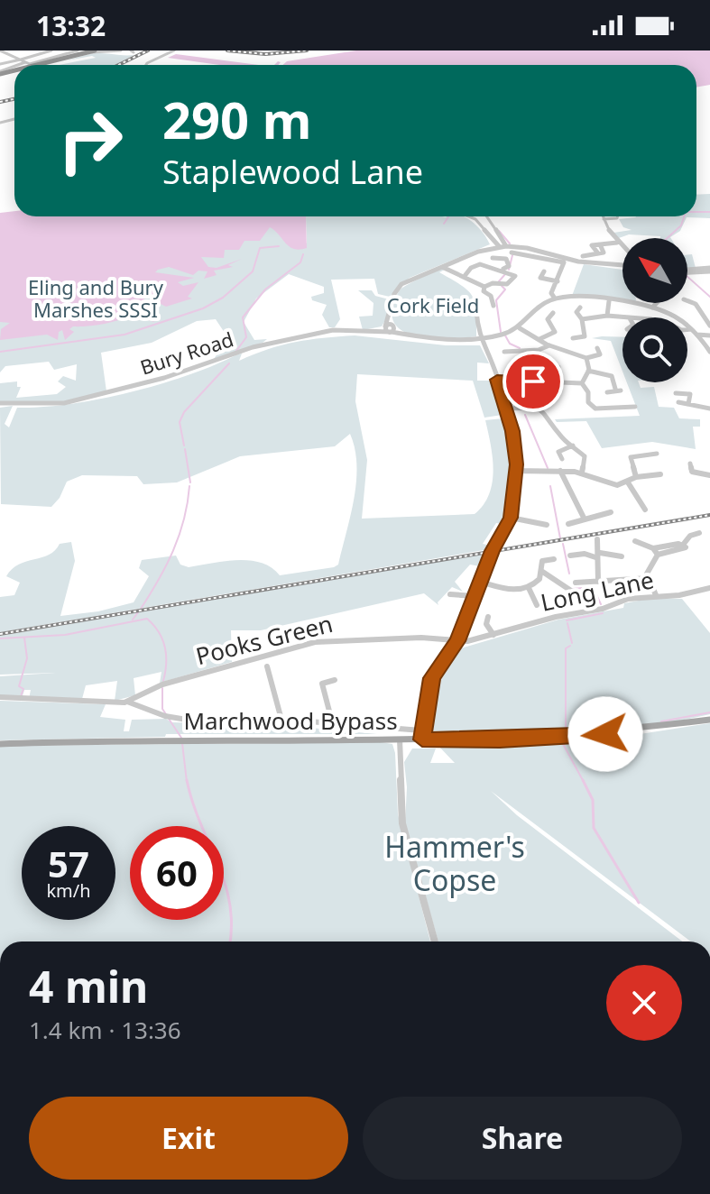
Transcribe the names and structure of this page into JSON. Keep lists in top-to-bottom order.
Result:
{
  "streets": {
    "main road": ["Marchwood Bypass"],
    "street": ["Bury Road", "Long Lane", "Pooks Green"]
  },
  "crossings": [
    ["Long Lane", "Pooks Green"]
  ],
  "parks": ["Eling and Bury Marshes SSSI", "Cork Field", "Hammer's Copse"],
  "north": "top left",
  "page": {
    "status": "13:32",
    "turn": ["290 m", "Staplewood Lane"],
    "speed": "57 km/h",
    "limit": "60",
    "heading": ["4 min", "1.4 km · 13:36"],
    "buttons": ["Exit", "Share"]
  }
}
